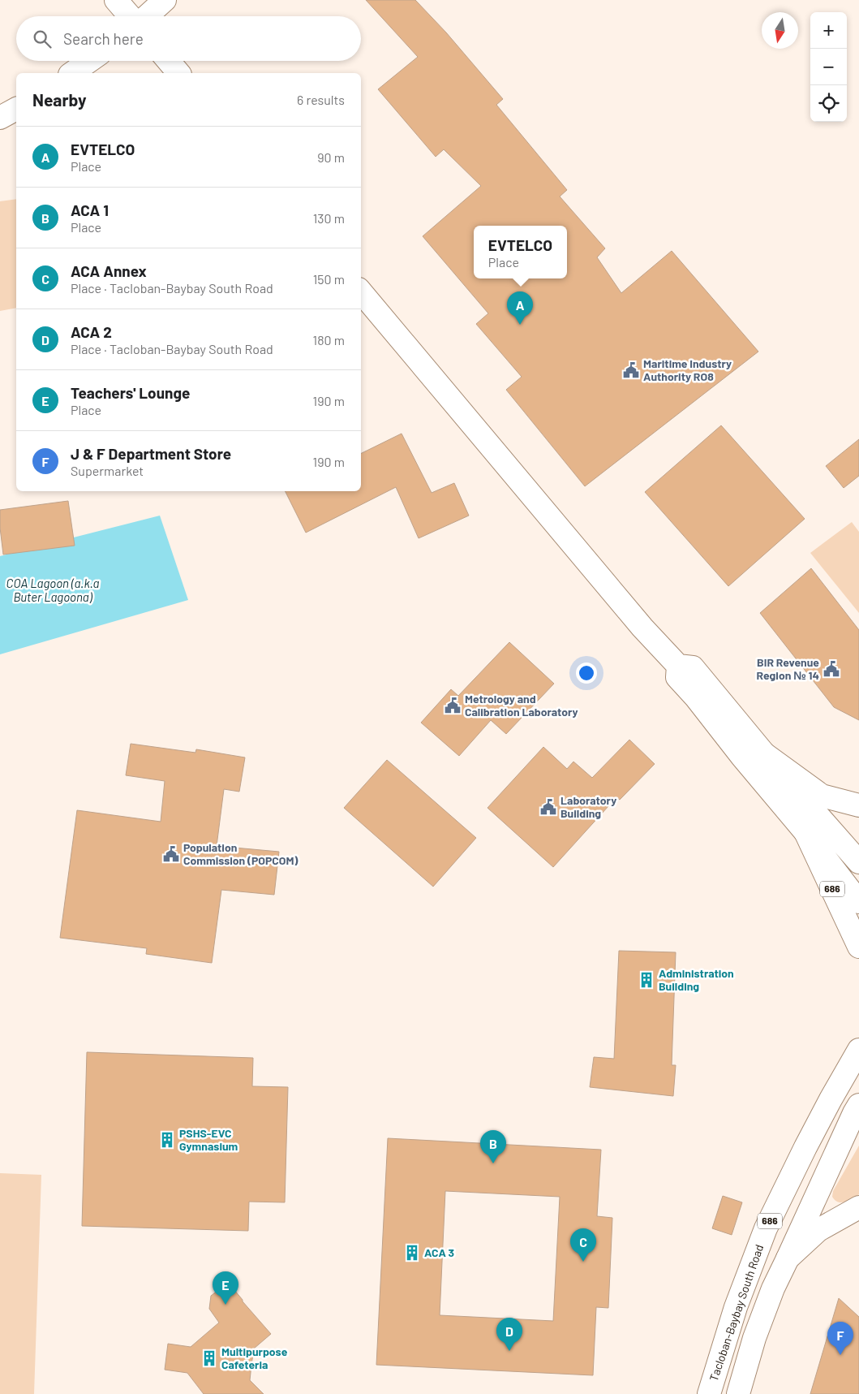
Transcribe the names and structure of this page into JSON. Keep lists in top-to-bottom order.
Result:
{
  "streets": {
    "main road": ["686", "Tacloban-Baybay South Road"]
  },
  "crossings": [
    ["686", "Tacloban-Baybay South Road"]
  ],
  "water": ["COA Lagoon (a.k.a Buter Lagoona)"],
  "places": {
    "public building": [
      "Maritime Industry Authority RO8",
      "BIR Revenue Region № 14",
      "Metrology and Calibration Laboratory",
      "Laboratory Building",
      "Population Commission (POPCOM)"
    ],
    "building": [
      "Administration Building",
      "PSHS-EVC Gymnasium",
      "ACA 3",
      "Multipurpose Cafeteria"
    ]
  },
  "north": "bottom",
  "page": {
    "map_buttons": ["+", "−"],
    "search": "Search here",
    "heading": ["Nearby", "6 results"],
    "list": [
      {
        "mark": "A",
        "name": "EVTELCO",
        "note": "Place",
        "value": "90 m"
      },
      {
        "mark": "B",
        "name": "ACA 1",
        "note": "Place",
        "value": "130 m"
      },
      {
        "mark": "C",
        "name": "ACA Annex",
        "note": "Place · Tacloban-Baybay South Road",
        "value": "150 m"
      },
      {
        "mark": "D",
        "name": "ACA 2",
        "note": "Place · Tacloban-Baybay South Road",
        "value": "180 m"
      },
      {
        "mark": "E",
        "name": "Teachers' Lounge",
        "note": "Place",
        "value": "190 m"
      },
      {
        "mark": "F",
        "name": "J & F Department Store",
        "note": "Supermarket",
        "value": "190 m"
      }
    ],
    "popup": ["EVTELCO", "Place"],
    "pins": [
      "A",
      "B",
      "C",
      "E",
      "D",
      "F"
    ]
  }
}
